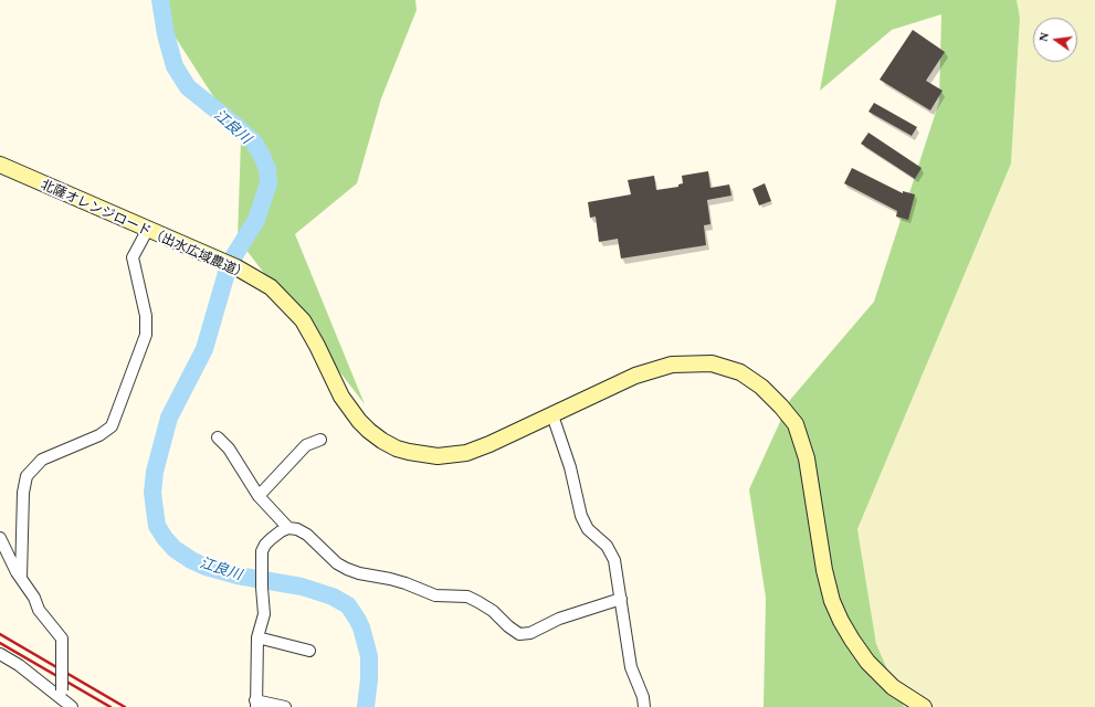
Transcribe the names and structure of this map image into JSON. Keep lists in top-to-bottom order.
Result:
{
  "streets": {
    "street": ["北薩オレンジロード（出水広域農道）"]
  },
  "water": ["江良川"],
  "north": "left"
}
